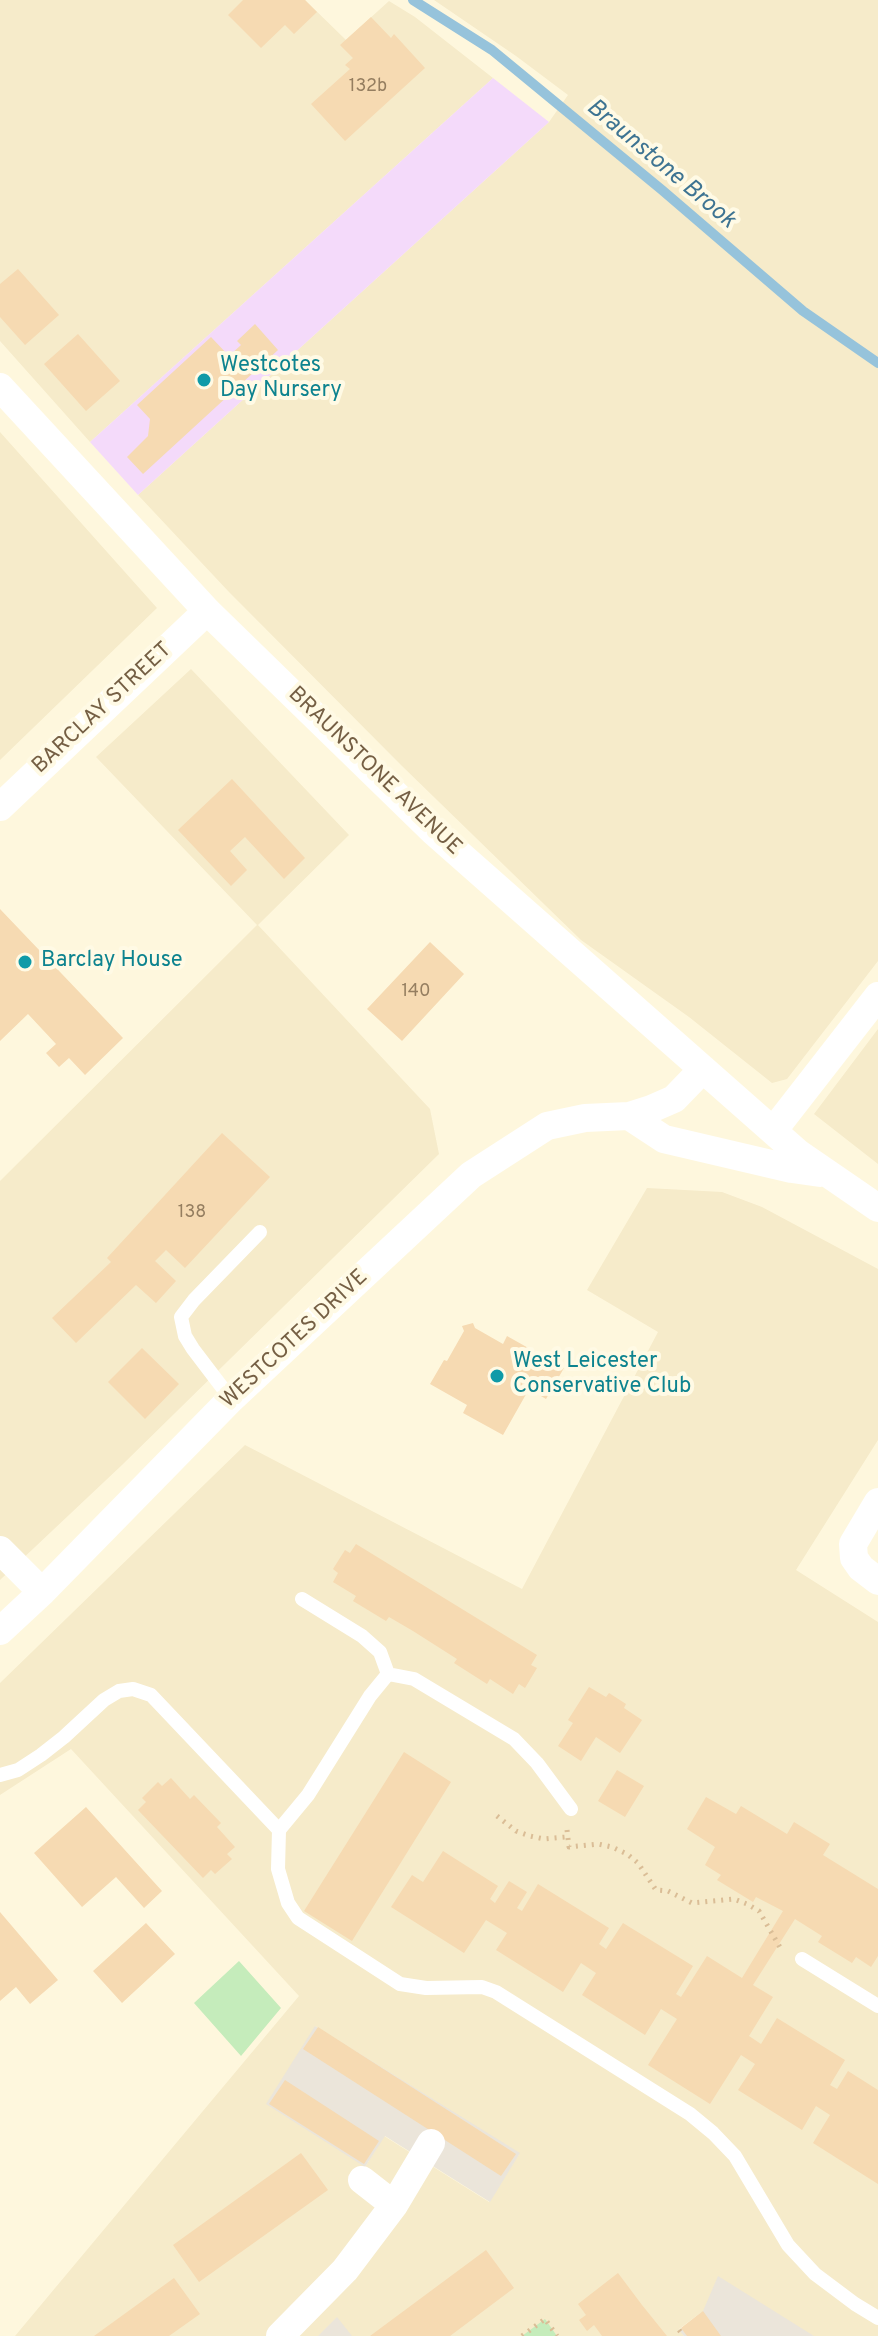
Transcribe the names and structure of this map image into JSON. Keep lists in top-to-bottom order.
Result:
{
  "streets": {
    "street": ["BARCLAY STREET", "BRAUNSTONE AVENUE", "WESTCOTES DRIVE"]
  },
  "crossings": [
    ["BARCLAY STREET", "BRAUNSTONE AVENUE"],
    ["BRAUNSTONE AVENUE", "WESTCOTES DRIVE"]
  ],
  "water": ["Braunstone Brook"],
  "places": ["Westcotes Day Nursery", "Barclay House", "West Leicester Conservative Club"],
  "house_numbers": ["132b", "140", "138"]
}
